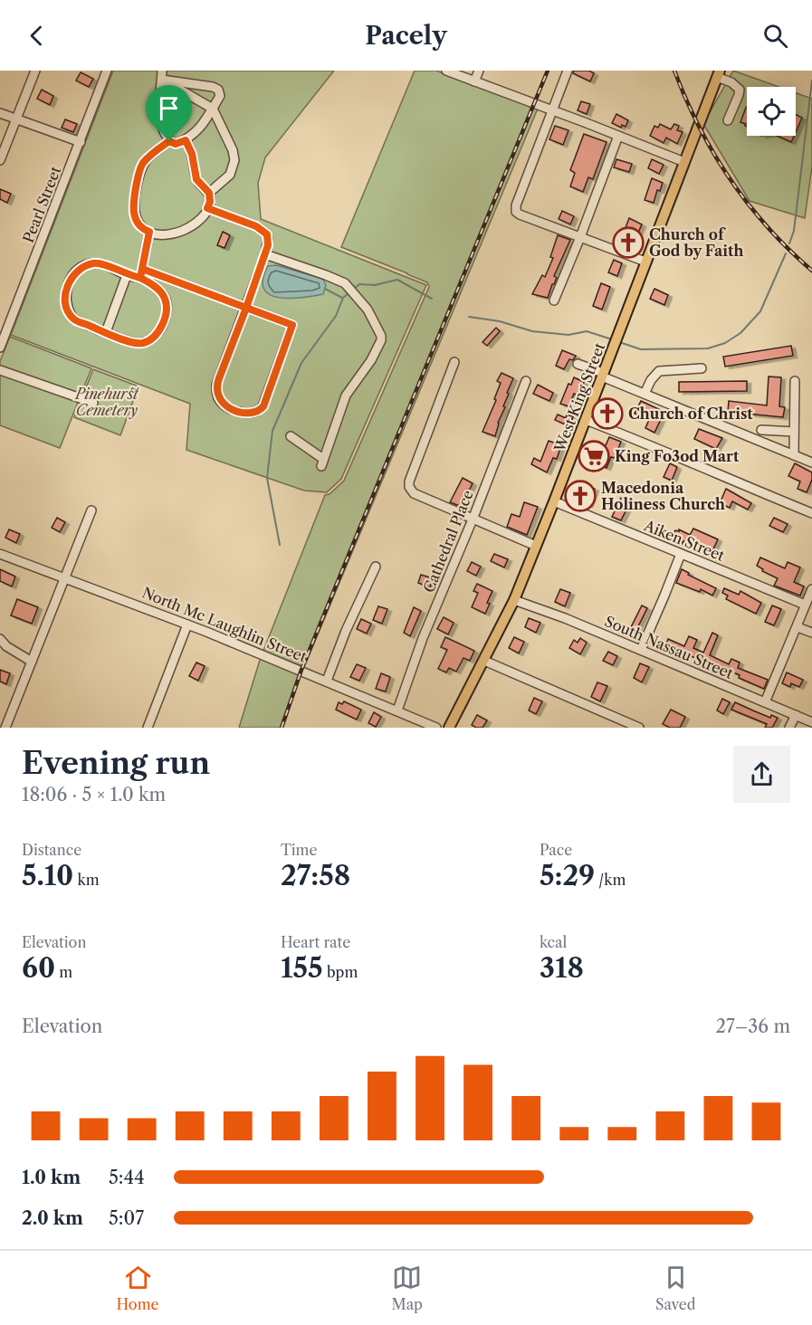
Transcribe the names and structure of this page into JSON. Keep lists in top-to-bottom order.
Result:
{
  "streets": {
    "main road": ["West King Street"],
    "street": [
      "Pearl Street",
      "Aiken Street",
      "Cathedral Place",
      "North Mc Laughlin Street",
      "South Nassau Street"
    ]
  },
  "crossings": [
    ["West King Street", "Aiken Street"],
    ["West King Street", "South Nassau Street"],
    ["Cathedral Place", "North Mc Laughlin Street"]
  ],
  "parks": ["Pinehurst Cemetery"],
  "places": {
    "church": ["Church of God by Faith", "Church of Christ", "Macedonia Holiness Church"],
    "supermarket": ["King Fo3od Mart"]
  },
  "page": {
    "header": "Pacely",
    "heading": ["Evening run", "18:06 · 5 × 1.0 km"],
    "stats": [
      ["Distance", "5.10 km"],
      ["Time", "27:58"],
      ["Pace", "5:29 /km"],
      ["Elevation", "60 m"],
      ["Heart rate", "155 bpm"],
      ["kcal", "318"]
    ],
    "chart": ["Elevation", "27–36 m"],
    "list": [
      {
        "name": "1.0 km",
        "note": "5:44"
      },
      {
        "name": "2.0 km",
        "note": "5:07"
      }
    ],
    "tabs": ["Home", "Map", "Saved"]
  }
}
